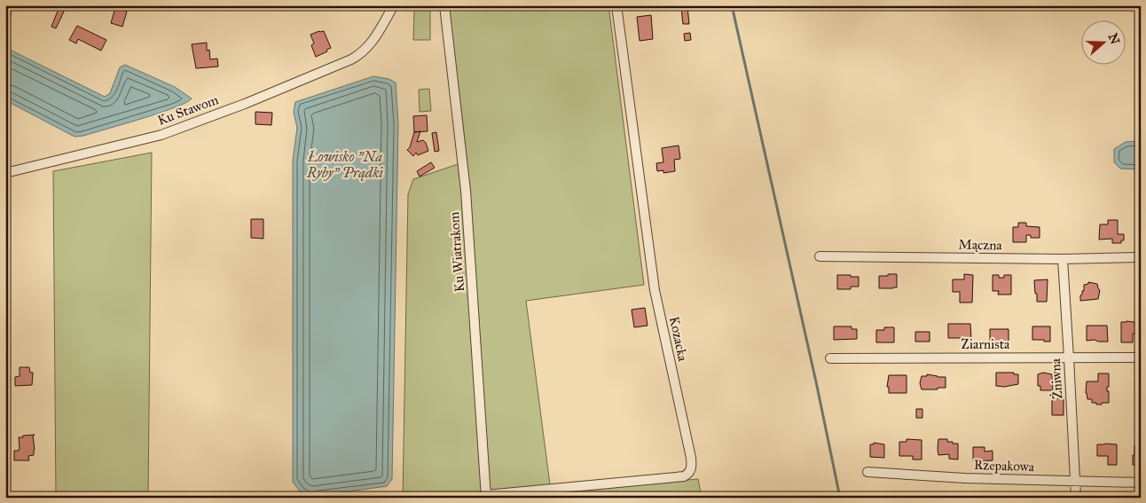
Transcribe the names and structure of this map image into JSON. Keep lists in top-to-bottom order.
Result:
{
  "streets": {
    "street": [
      "Ku Stawom",
      "Mączna",
      "Ku Wiatrakom",
      "Kozacka",
      "Ziarnista",
      "Żniwna",
      "Rzepakowa"
    ]
  },
  "crossings": [
    ["Mączna", "Żniwna"],
    ["Ku Wiatrakom", "Kozacka"],
    ["Ziarnista", "Żniwna"],
    ["Żniwna", "Rzepakowa"]
  ],
  "water": ["Łowisko \"Na Ryby\" Prądki"],
  "north": "right"
}
